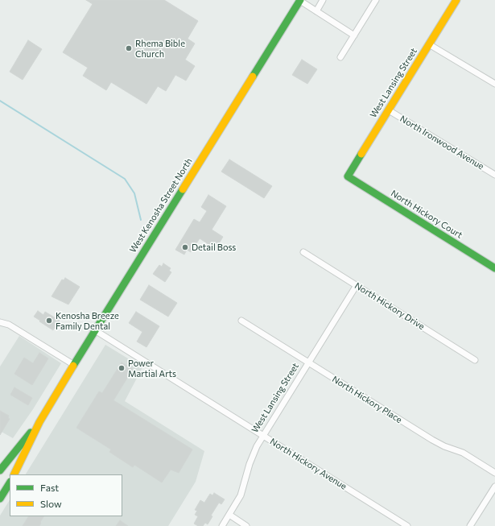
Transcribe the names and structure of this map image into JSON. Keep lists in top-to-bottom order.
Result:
{
  "streets": {
    "main road": ["West Lansing Street", "West Kenosha Street North", "North Hickory Court"],
    "street": [
      "North Ironwood Avenue",
      "North Hickory Drive",
      "North Hickory Place",
      "North Hickory Avenue"
    ]
  },
  "crossings": [
    ["West Lansing Street", "North Ironwood Avenue"],
    ["West Lansing Street", "North Hickory Court"],
    ["West Lansing Street", "North Hickory Drive"],
    ["West Lansing Street", "North Hickory Place"],
    ["West Lansing Street", "North Hickory Avenue"],
    ["West Kenosha Street North", "North Hickory Avenue"]
  ],
  "places": [
    "Rhema Bible Church",
    "Detail Boss",
    "Kenosha Breeze Family Dental",
    "Power Martial Arts"
  ],
  "legend": ["Fast", "Slow"]
}
